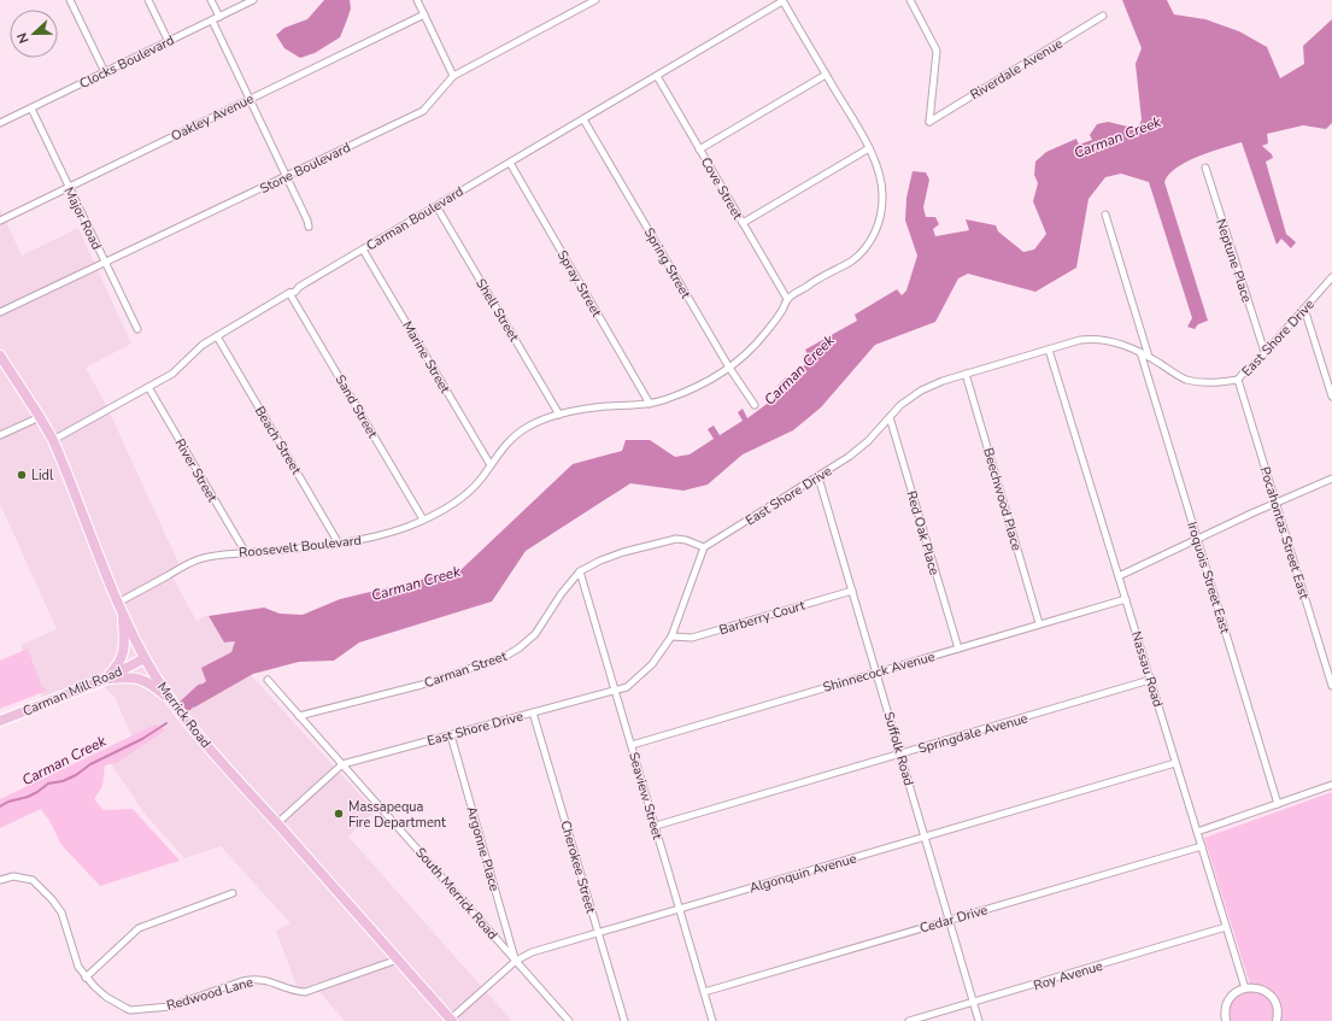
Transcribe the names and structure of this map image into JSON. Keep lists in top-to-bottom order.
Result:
{
  "streets": {
    "main road": ["Carman Mill Road", "Merrick Road"],
    "street": [
      "Clocks Boulevard",
      "Riverdale Avenue",
      "Oakley Avenue",
      "Stone Boulevard",
      "Cove Street",
      "Major Road",
      "Carman Boulevard",
      "Neptune Place",
      "Spring Street",
      "Spray Street",
      "Shell Street",
      "East Shore Drive",
      "Marine Street",
      "Sand Street",
      "Beach Street",
      "River Street",
      "Beechwood Place",
      "Red Oak Place",
      "Pocahontas Street East",
      "Roosevelt Boulevard",
      "Iroquois Street East",
      "Barberry Court",
      "Carman Street",
      "Nassau Road",
      "Shinnecock Avenue",
      "Springdale Avenue",
      "Suffolk Road",
      "Seaview Street",
      "Argonne Place",
      "Cherokee Street",
      "Algonquin Avenue",
      "South Merrick Road",
      "Cedar Drive",
      "Roy Avenue",
      "Redwood Lane"
    ]
  },
  "crossings": [
    ["Clocks Boulevard", "Major Road"],
    ["Oakley Avenue", "Major Road"],
    ["Stone Boulevard", "Major Road"],
    ["Cove Street", "Carman Boulevard"],
    ["Cove Street", "Roosevelt Boulevard"],
    ["Carman Boulevard", "Spring Street"],
    ["Carman Boulevard", "Spray Street"],
    ["Carman Boulevard", "Shell Street"],
    ["Carman Boulevard", "Marine Street"],
    ["Carman Boulevard", "Sand Street"],
    ["Carman Boulevard", "Beach Street"],
    ["Carman Boulevard", "River Street"],
    ["Carman Boulevard", "Roosevelt Boulevard"],
    ["Carman Boulevard", "Merrick Road"],
    ["Neptune Place", "East Shore Drive"],
    ["Spring Street", "Roosevelt Boulevard"],
    ["Spray Street", "Roosevelt Boulevard"],
    ["Shell Street", "Roosevelt Boulevard"],
    ["East Shore Drive", "Beechwood Place"],
    ["East Shore Drive", "Red Oak Place"],
    ["East Shore Drive", "Pocahontas Street East"],
    ["East Shore Drive", "Iroquois Street East"],
    ["East Shore Drive", "Barberry Court"],
    ["East Shore Drive", "Carman Street"],
    ["East Shore Drive", "Nassau Road"],
    ["East Shore Drive", "Merrick Road"],
    ["East Shore Drive", "Suffolk Road"],
    ["East Shore Drive", "Seaview Street"],
    ["East Shore Drive", "Argonne Place"],
    ["East Shore Drive", "Cherokee Street"],
    ["East Shore Drive", "South Merrick Road"],
    ["Marine Street", "Roosevelt Boulevard"],
    ["Sand Street", "Roosevelt Boulevard"],
    ["Beach Street", "Roosevelt Boulevard"],
    ["River Street", "Roosevelt Boulevard"],
    ["Beechwood Place", "Shinnecock Avenue"],
    ["Red Oak Place", "Shinnecock Avenue"],
    ["Roosevelt Boulevard", "Merrick Road"],
    ["Barberry Court", "Suffolk Road"],
    ["Carman Street", "Seaview Street"],
    ["Carman Street", "South Merrick Road"],
    ["Nassau Road", "Shinnecock Avenue"],
    ["Nassau Road", "Springdale Avenue"],
    ["Nassau Road", "Algonquin Avenue"],
    ["Nassau Road", "Cedar Drive"],
    ["Nassau Road", "Roy Avenue"],
    ["Shinnecock Avenue", "Suffolk Road"],
    ["Shinnecock Avenue", "Seaview Street"],
    ["Carman Mill Road", "Merrick Road"],
    ["Merrick Road", "Algonquin Avenue"],
    ["Merrick Road", "Redwood Lane"],
    ["Springdale Avenue", "Suffolk Road"],
    ["Springdale Avenue", "Seaview Street"],
    ["Suffolk Road", "Algonquin Avenue"],
    ["Suffolk Road", "Cedar Drive"],
    ["Suffolk Road", "Roy Avenue"],
    ["Seaview Street", "Algonquin Avenue"],
    ["Seaview Street", "Cedar Drive"],
    ["Argonne Place", "Algonquin Avenue"],
    ["Argonne Place", "South Merrick Road"],
    ["Cherokee Street", "Algonquin Avenue"],
    ["Algonquin Avenue", "South Merrick Road"]
  ],
  "water": ["Carman Creek"],
  "places": ["Lidl", "Massapequa Fire Department"],
  "north": "left"
}
